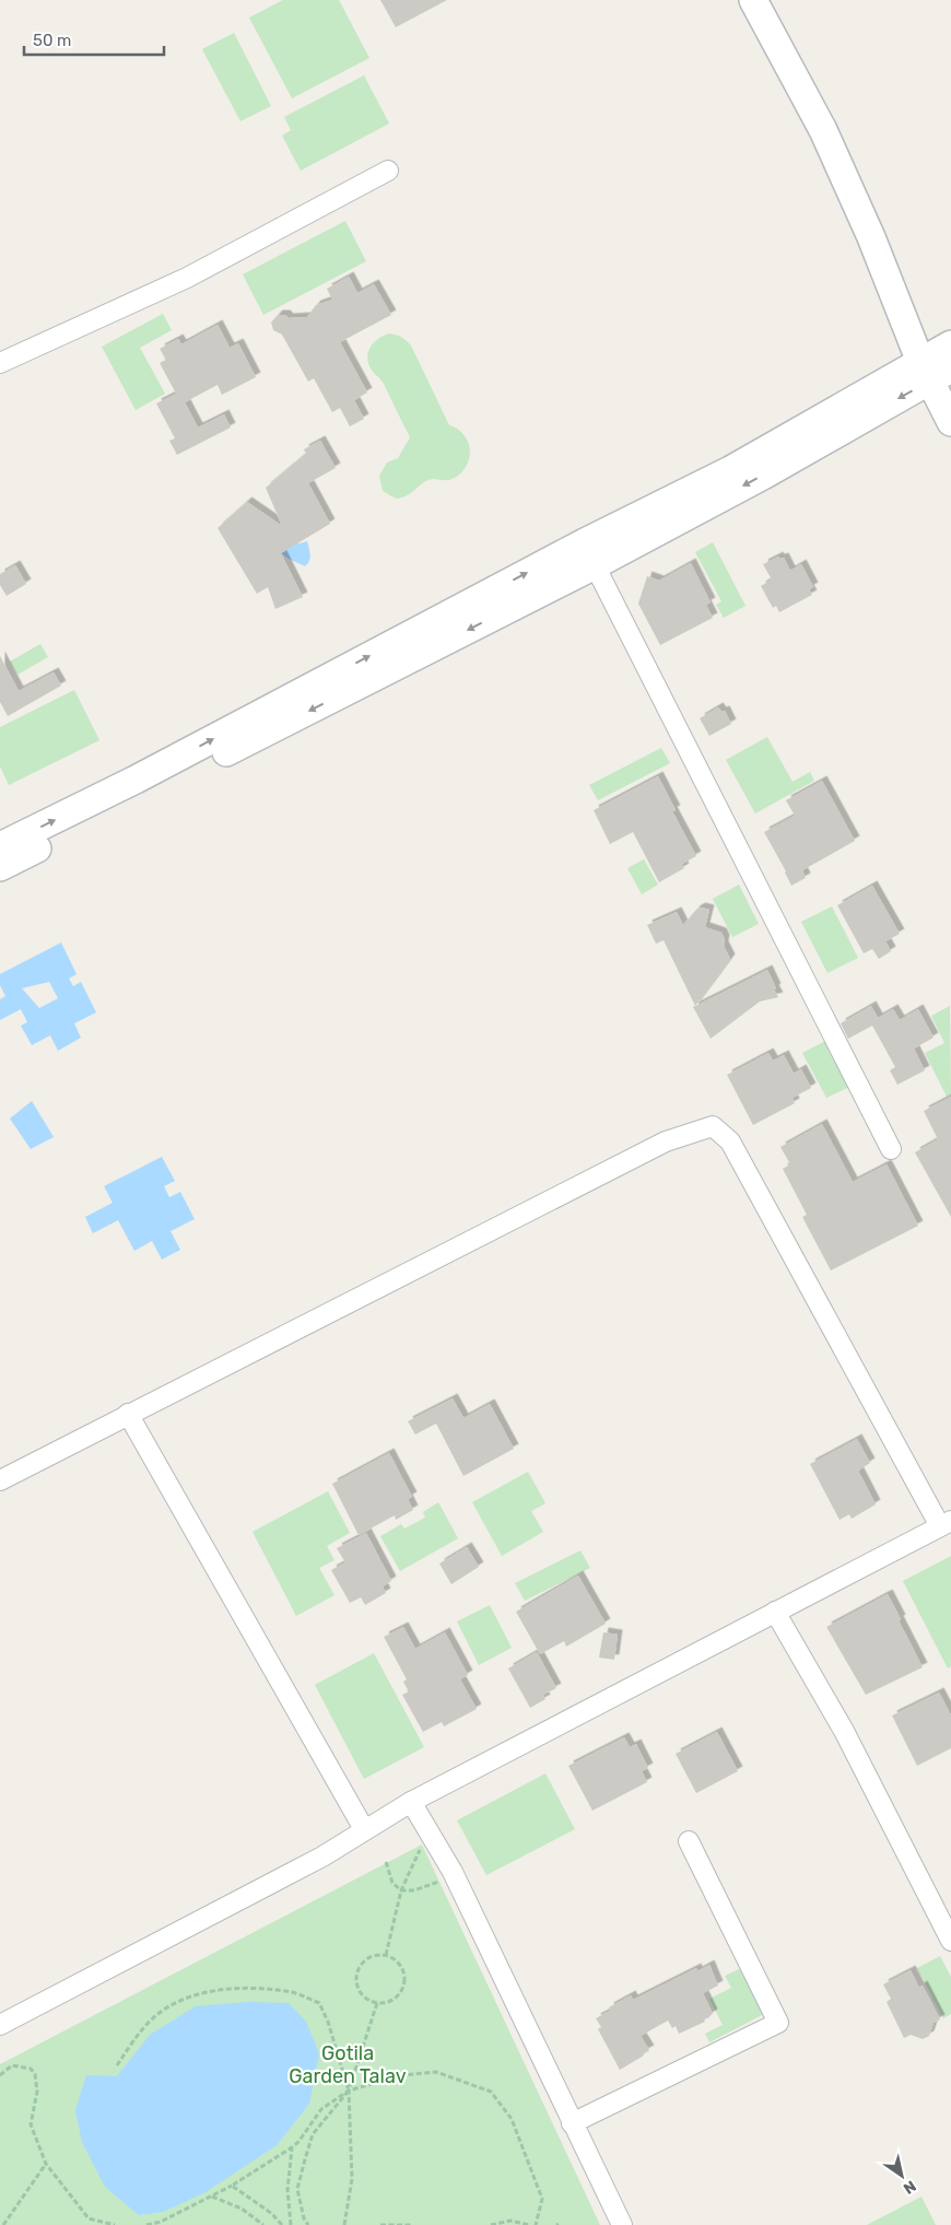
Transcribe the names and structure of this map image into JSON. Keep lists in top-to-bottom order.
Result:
{
  "parks": ["Gotila Garden Talav"],
  "scale_bar": "50 m",
  "north": "bottom right"
}
